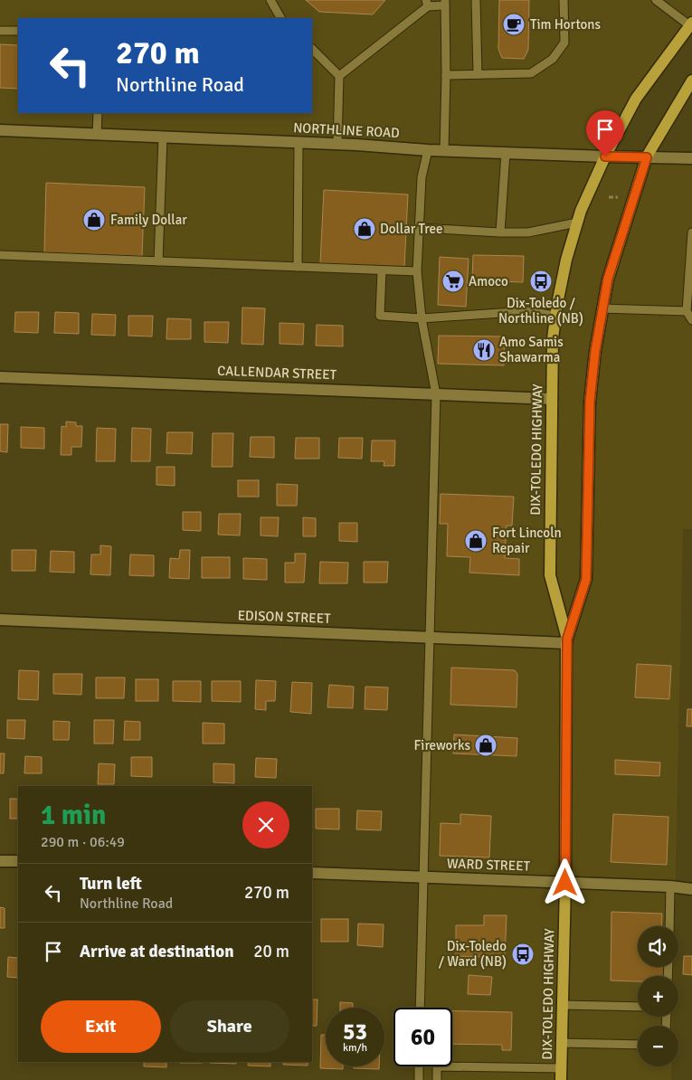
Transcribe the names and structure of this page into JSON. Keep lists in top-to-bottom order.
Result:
{
  "streets": {
    "main road": ["DIX-TOLEDO HIGHWAY"],
    "street": [
      "NORTHLINE ROAD",
      "CALLENDAR STREET",
      "EDISON STREET",
      "WARD STREET"
    ]
  },
  "crossings": [
    ["NORTHLINE ROAD", "DIX-TOLEDO HIGHWAY"],
    ["CALLENDAR STREET", "DIX-TOLEDO HIGHWAY"],
    ["DIX-TOLEDO HIGHWAY", "EDISON STREET"],
    ["DIX-TOLEDO HIGHWAY", "WARD STREET"]
  ],
  "places": {
    "cafe": ["Tim Hortons"],
    "shop": [
      "Family Dollar",
      "Dollar Tree",
      "Fort Lincoln Repair",
      "Fireworks"
    ],
    "supermarket": ["Amoco"],
    "bus stop": ["Dix-Toledo / Northline (NB)", "Dix-Toledo / Ward (NB)"],
    "restaurant": ["Amo Samis Shawarma"]
  },
  "page": {
    "turn": ["270 m", "Northline Road"],
    "heading": ["1 min", "290 m · 06:49"],
    "list": [
      {
        "name": "Turn left",
        "note": "Northline Road",
        "value": "270 m"
      },
      {
        "name": "Arrive at destination",
        "value": "20 m"
      }
    ],
    "map_buttons": ["+", "−"],
    "buttons": ["Exit", "Share"],
    "speed": "53 km/h",
    "limit": "60"
  }
}
